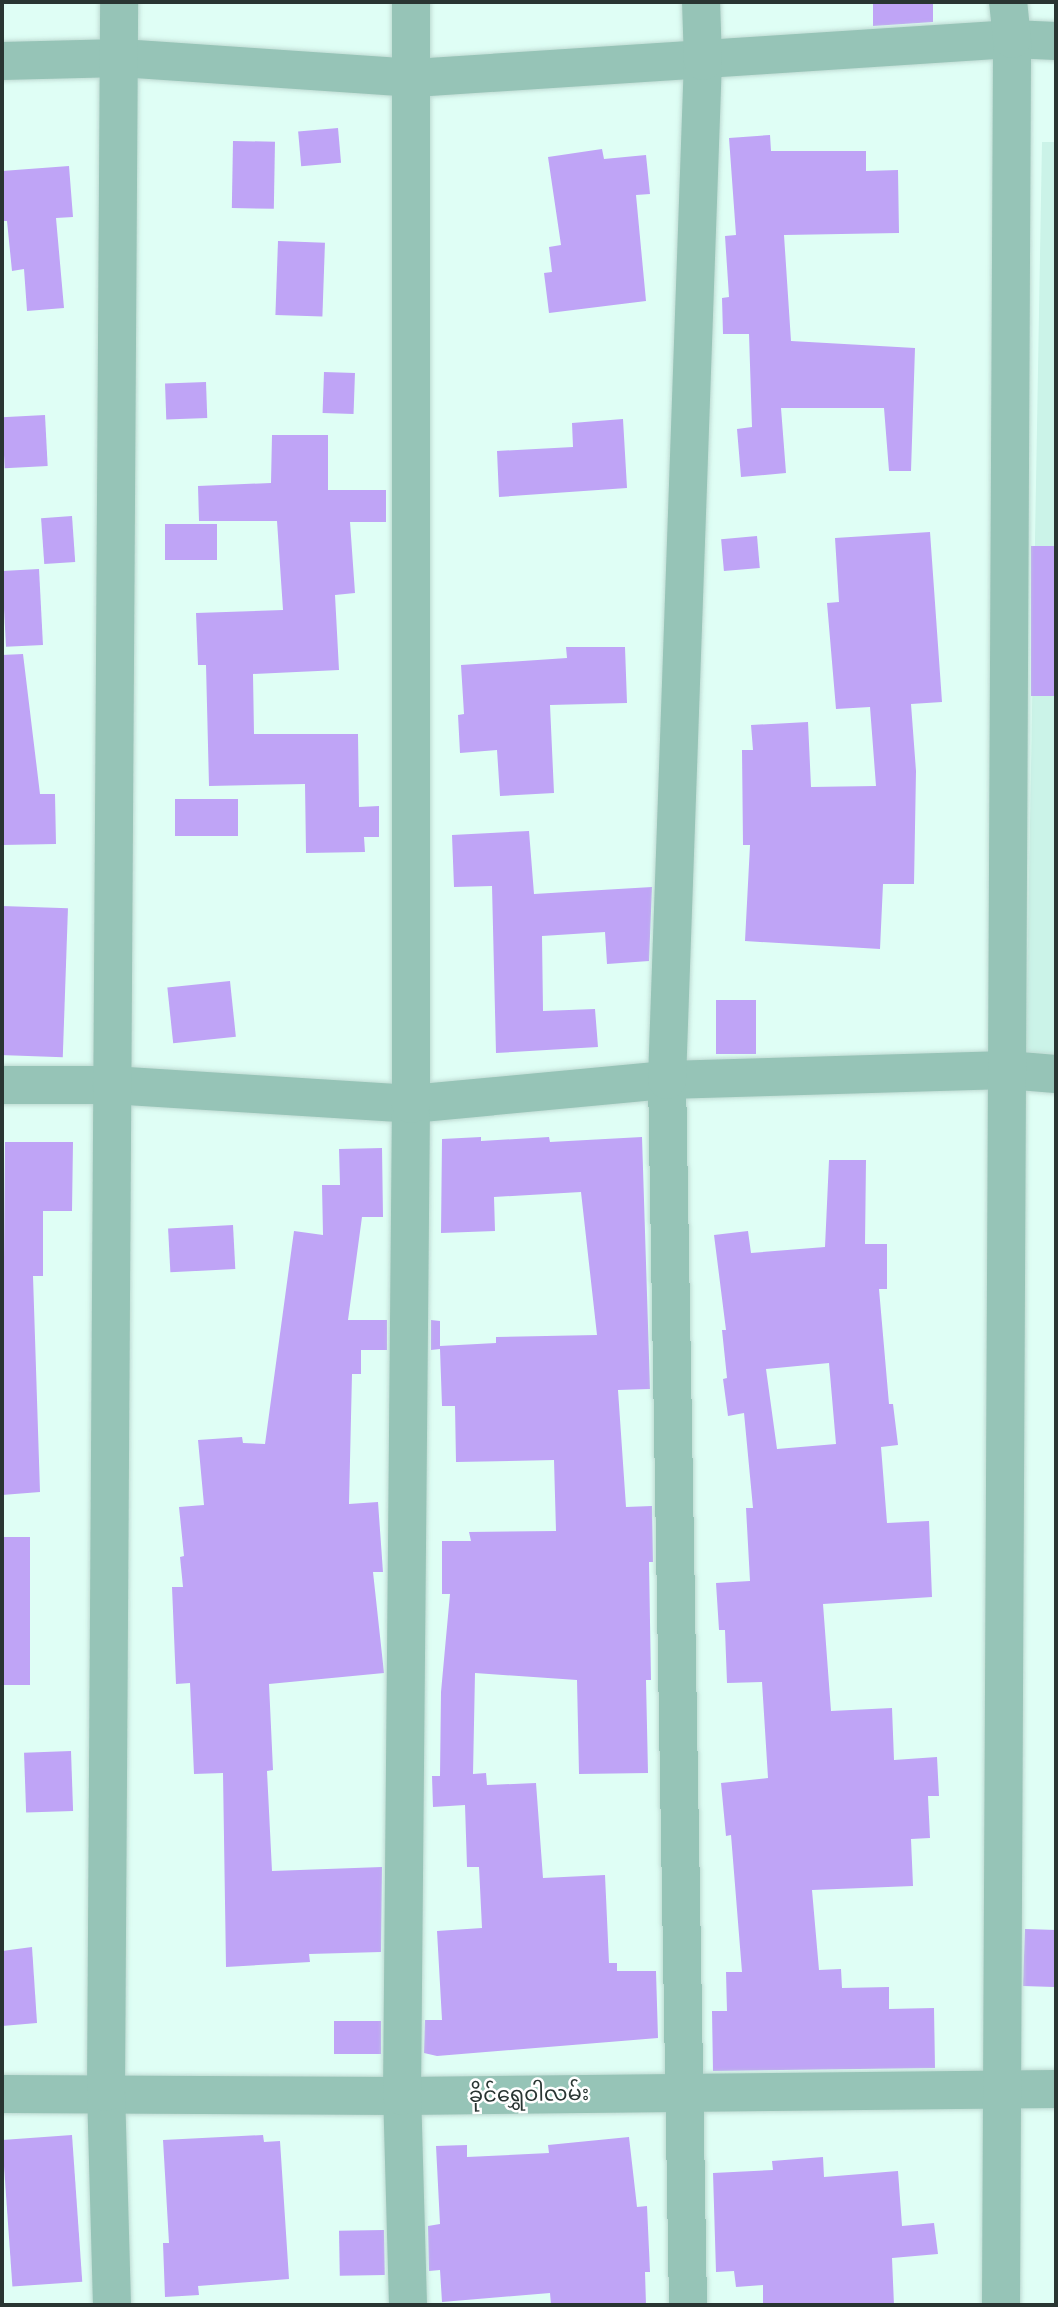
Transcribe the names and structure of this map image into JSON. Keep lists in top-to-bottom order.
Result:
{
  "streets": {
    "street": ["ခိုင်ရွှေဝါလမ်း"]
  }
}
